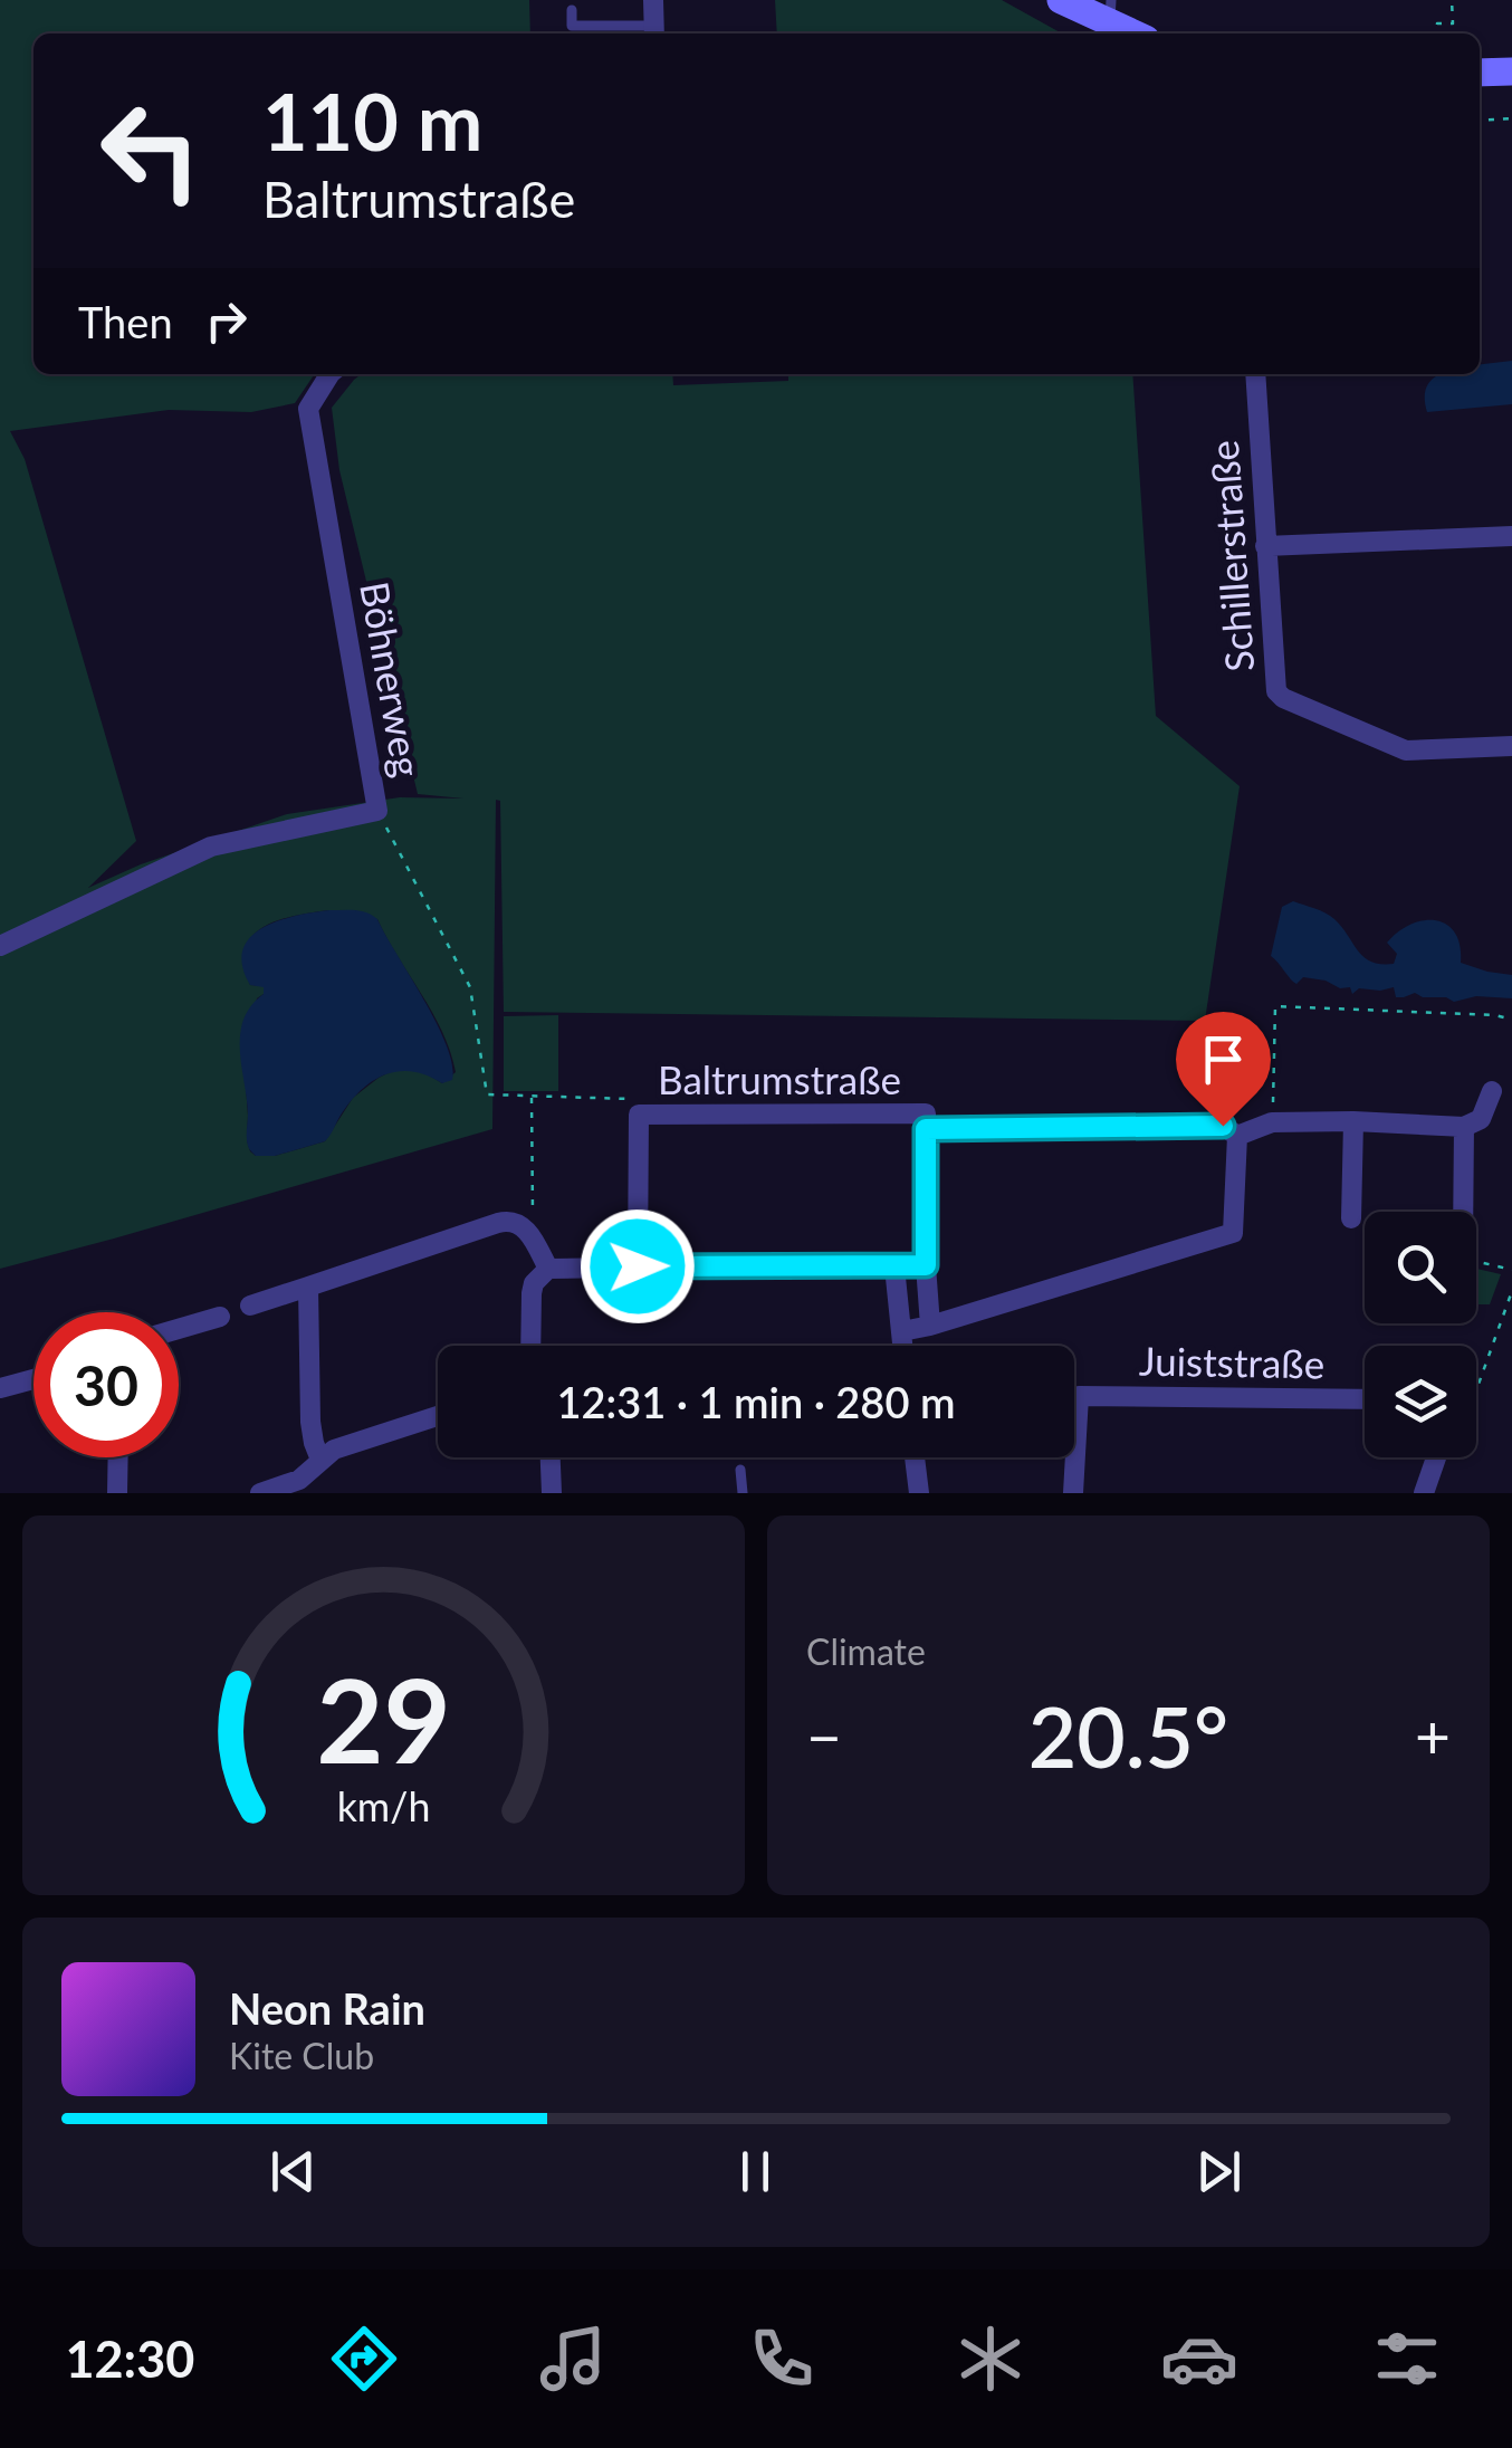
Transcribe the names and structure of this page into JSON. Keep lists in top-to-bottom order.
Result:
{
  "streets": {
    "street": [
      "Schillerstraße",
      "Böhnerweg",
      "Baltrumstraße",
      "Juiststraße"
    ]
  },
  "page": {
    "turn": ["110 m", "Baltrumstraße"],
    "then": "Then",
    "limit": "30",
    "trip": "12:31 · 1 min · 280 m",
    "tile": "Climate",
    "heat": ["−", "20.5°", "+"],
    "song": ["Neon Rain", "Kite Club"],
    "tabs": "12:30",
    "gauge": ["29", "km/h"]
  }
}
